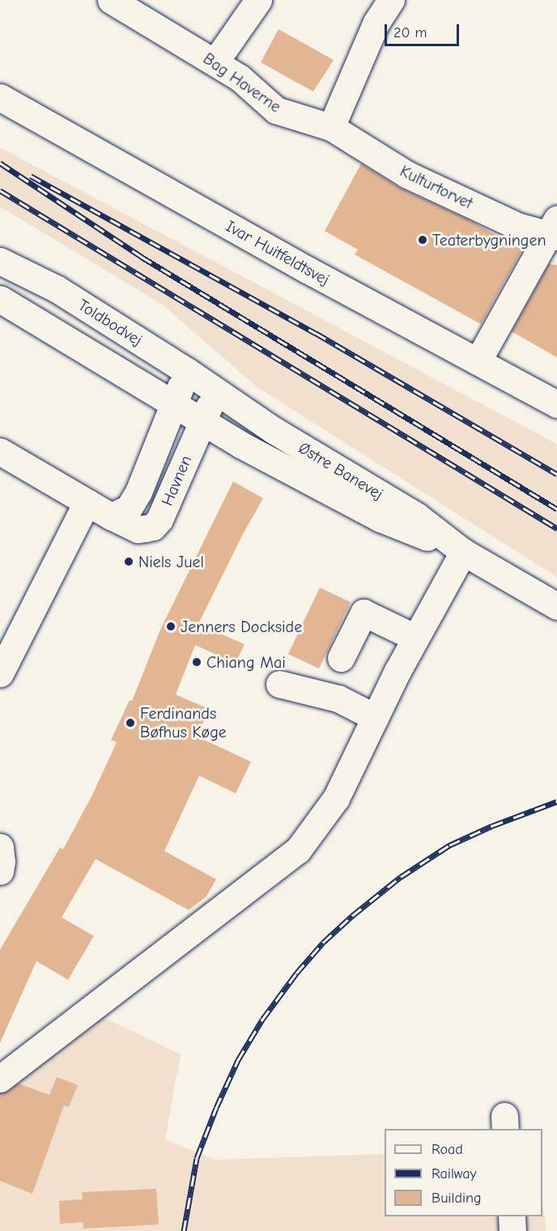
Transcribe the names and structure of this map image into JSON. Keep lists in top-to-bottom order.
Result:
{
  "streets": {
    "street": [
      "Bag Haverne",
      "Kulturtorvet",
      "Ivar Huitfeldtsvej",
      "Toldbodvej",
      "Østre Banevej",
      "Havnen"
    ]
  },
  "crossings": [
    ["Bag Haverne", "Kulturtorvet"],
    ["Toldbodvej", "Østre Banevej"],
    ["Toldbodvej", "Havnen"],
    ["Østre Banevej", "Havnen"]
  ],
  "places": [
    "Teaterbygningen",
    "Niels Juel",
    "Jenners Dockside",
    "Chiang Mai",
    "Ferdinands Bøfhus Køge"
  ],
  "legend": ["Road", "Railway", "Building"],
  "scale_bar": "20 m"
}
